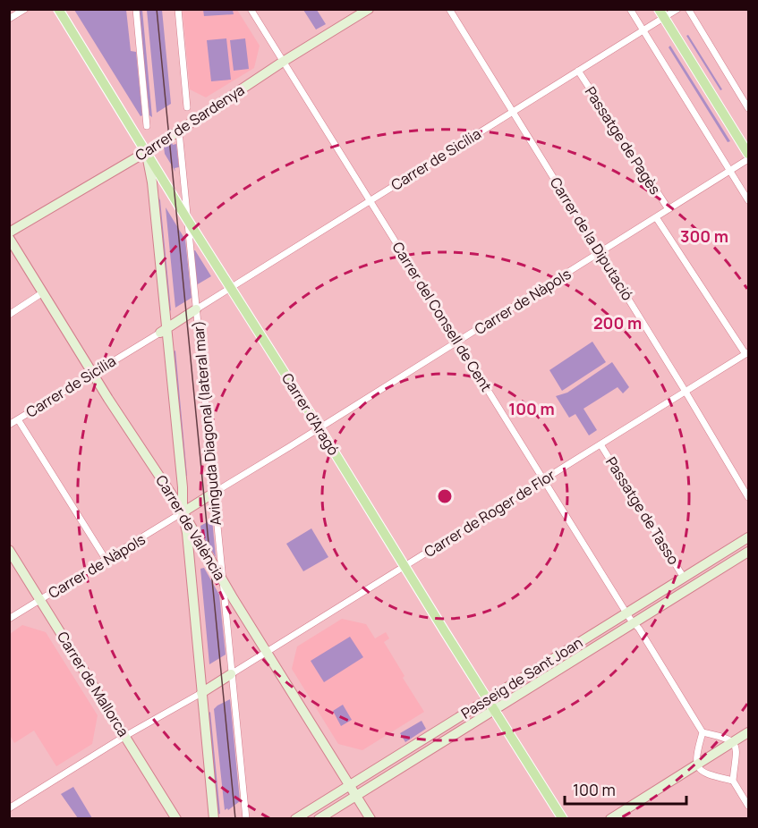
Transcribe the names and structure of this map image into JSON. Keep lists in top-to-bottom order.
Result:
{
  "streets": {
    "main road": ["Carrer d'Aragó"],
    "street": [
      "Carrer de Sardenya",
      "Passatge de Pagès",
      "Carrer de Sicília",
      "Carrer de la Diputació",
      "Carrer de Nàpols",
      "Carrer del Consell de Cent",
      "Avinguda Diagonal (lateral mar)",
      "Passatge de Tasso",
      "Carrer de Roger de Flor",
      "Carrer de València",
      "Passeig de Sant Joan",
      "Carrer de Mallorca"
    ]
  },
  "crossings": [
    ["Carrer de Sardenya", "Carrer del Consell de Cent"],
    ["Carrer de Sardenya", "Carrer d'Aragó"],
    ["Carrer de Sardenya", "Avinguda Diagonal (lateral mar)"],
    ["Passatge de Pagès", "Carrer de Sicília"],
    ["Passatge de Pagès", "Carrer de Nàpols"],
    ["Carrer de Sicília", "Carrer de la Diputació"],
    ["Carrer de Sicília", "Carrer del Consell de Cent"],
    ["Carrer de Sicília", "Carrer d'Aragó"],
    ["Carrer de Sicília", "Avinguda Diagonal (lateral mar)"],
    ["Carrer de Sicília", "Carrer de València"],
    ["Carrer de la Diputació", "Carrer de Nàpols"],
    ["Carrer de la Diputació", "Carrer de Roger de Flor"],
    ["Carrer de Nàpols", "Carrer del Consell de Cent"],
    ["Carrer de Nàpols", "Carrer d'Aragó"],
    ["Carrer de Nàpols", "Avinguda Diagonal (lateral mar)"],
    ["Carrer de Nàpols", "Carrer de València"],
    ["Carrer de Nàpols", "Carrer de Mallorca"],
    ["Carrer del Consell de Cent", "Carrer de Roger de Flor"],
    ["Carrer del Consell de Cent", "Passeig de Sant Joan"],
    ["Carrer d'Aragó", "Avinguda Diagonal (lateral mar)"],
    ["Carrer d'Aragó", "Carrer de Roger de Flor"],
    ["Carrer d'Aragó", "Passeig de Sant Joan"],
    ["Avinguda Diagonal (lateral mar)", "Carrer de Roger de Flor"],
    ["Avinguda Diagonal (lateral mar)", "Carrer de València"],
    ["Passatge de Tasso", "Carrer de Roger de Flor"],
    ["Passatge de Tasso", "Passeig de Sant Joan"],
    ["Carrer de Roger de Flor", "Carrer de València"],
    ["Carrer de València", "Passeig de Sant Joan"]
  ],
  "scale_bar": "100 m",
  "rings": ["300 m", "200 m", "100 m"]
}
